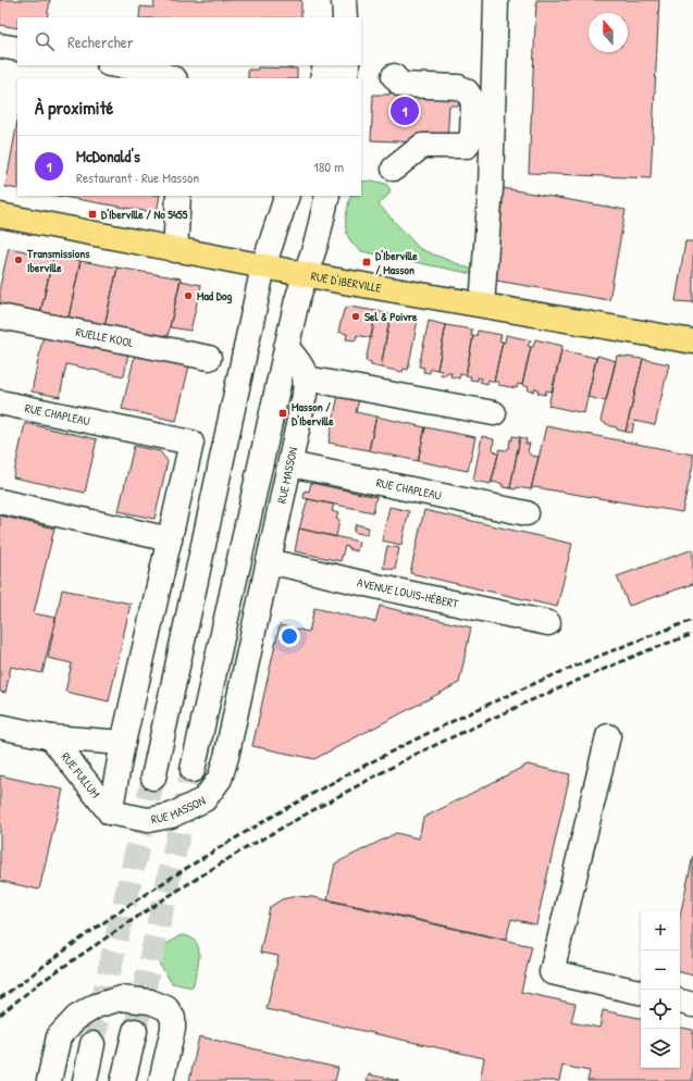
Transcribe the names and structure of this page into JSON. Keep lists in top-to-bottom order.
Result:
{
  "streets": {
    "main road": ["RUE D'IBERVILLE"],
    "street": [
      "RUELLE KOOL",
      "RUE CHAPLEAU",
      "RUE MASSON",
      "AVENUE LOUIS-HÉBERT",
      "RUE FULLUM"
    ]
  },
  "crossings": [
    ["RUE CHAPLEAU", "RUE MASSON"],
    ["RUE MASSON", "AVENUE LOUIS-HÉBERT"],
    ["RUE MASSON", "RUE FULLUM"]
  ],
  "places": {
    "transit": ["D'Iberville / No 5455", "D'Iberville / Masson", "Masson / D'Iberville"],
    "other": ["Transmissions Iberville", "Mad Dog", "Sel & Poivre"]
  },
  "north": "top",
  "page": {
    "search": "Rechercher",
    "heading": "À proximité",
    "pins": "1",
    "list": [
      {
        "mark": "1",
        "name": "McDonald's",
        "note": "Restaurant · Rue Masson",
        "value": "180 m"
      }
    ],
    "map_buttons": ["+", "−"]
  }
}
